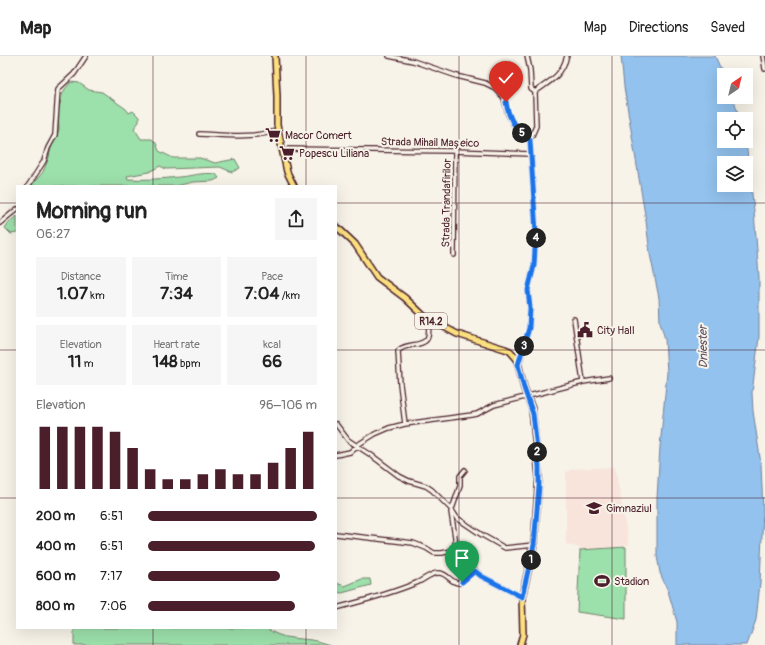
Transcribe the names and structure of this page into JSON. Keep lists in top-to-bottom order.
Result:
{
  "streets": {
    "main road": ["R14.2"],
    "street": ["Strada Mihail Mașeico", "Strada Trandafirilor"]
  },
  "crossings": [
    ["Strada Mihail Mașeico", "Strada Trandafirilor"]
  ],
  "water": ["Dniester"],
  "places": {
    "supermarket": ["Macor Comert", "Popescu Liliana"],
    "public building": ["City Hall"],
    "school or university": ["Gimnaziul"],
    "sports": ["Stadion"]
  },
  "north": "top right",
  "page": {
    "header": "Map",
    "nav": ["Map", "Directions", "Saved"],
    "pins": [
      "5",
      "4",
      "3",
      "2",
      "1"
    ],
    "heading": ["Morning run", "06:27"],
    "stats": [
      ["Distance", "1.07 km"],
      ["Time", "7:34"],
      ["Pace", "7:04 /km"],
      ["Elevation", "11 m"],
      ["Heart rate", "148 bpm"],
      ["kcal", "66"]
    ],
    "chart": ["Elevation", "96–106 m"],
    "list": [
      {
        "name": "200 m",
        "note": "6:51"
      },
      {
        "name": "400 m",
        "note": "6:51"
      },
      {
        "name": "600 m",
        "note": "7:17"
      },
      {
        "name": "800 m",
        "note": "7:06"
      }
    ]
  }
}
